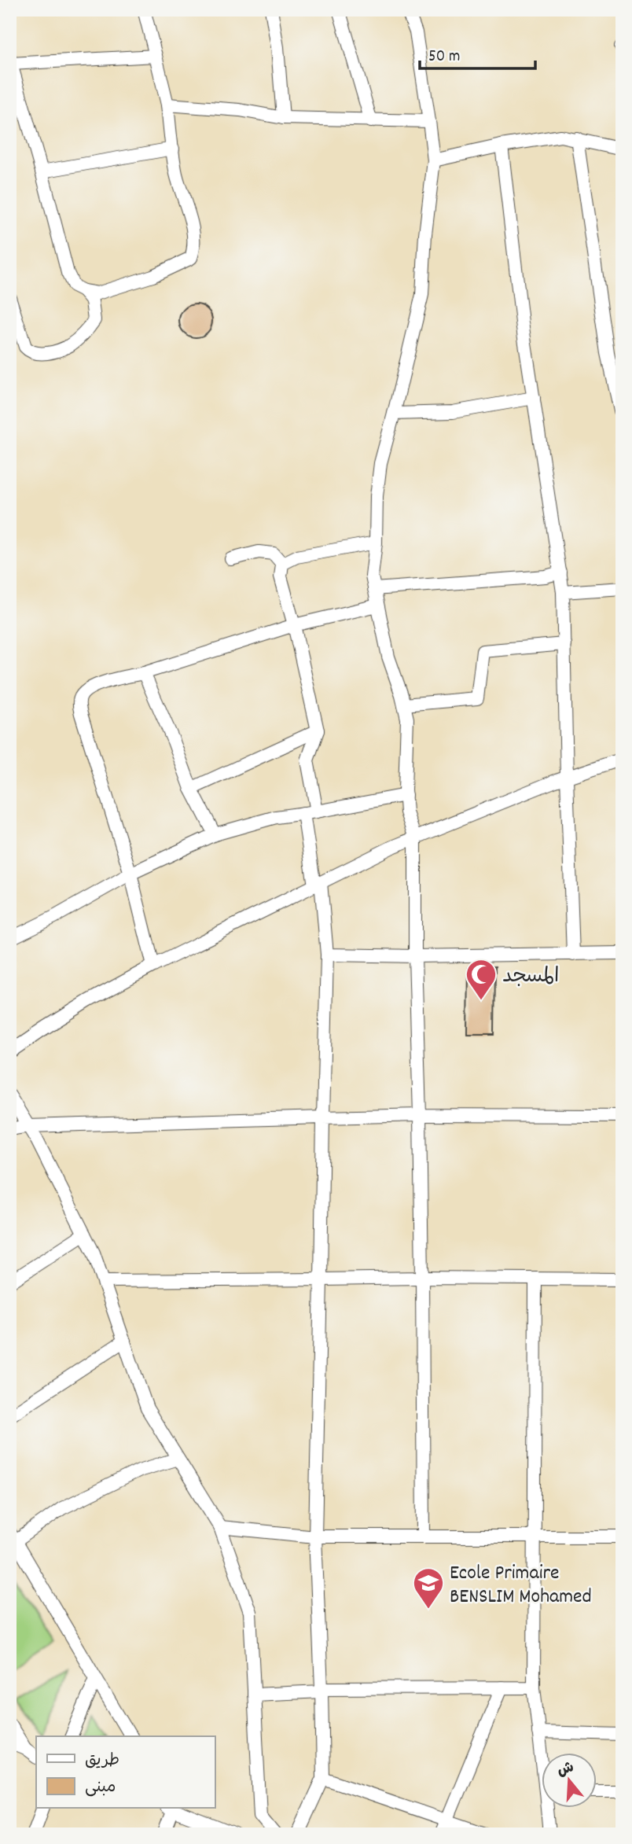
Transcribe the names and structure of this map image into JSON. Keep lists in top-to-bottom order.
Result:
{
  "places": {
    "mosque": ["المسجد"],
    "school or university": ["Ecole Primaire BENSLIM Mohamed"]
  },
  "legend": ["طريق", "مبنى"],
  "scale_bar": "50 m",
  "north": "top"
}
